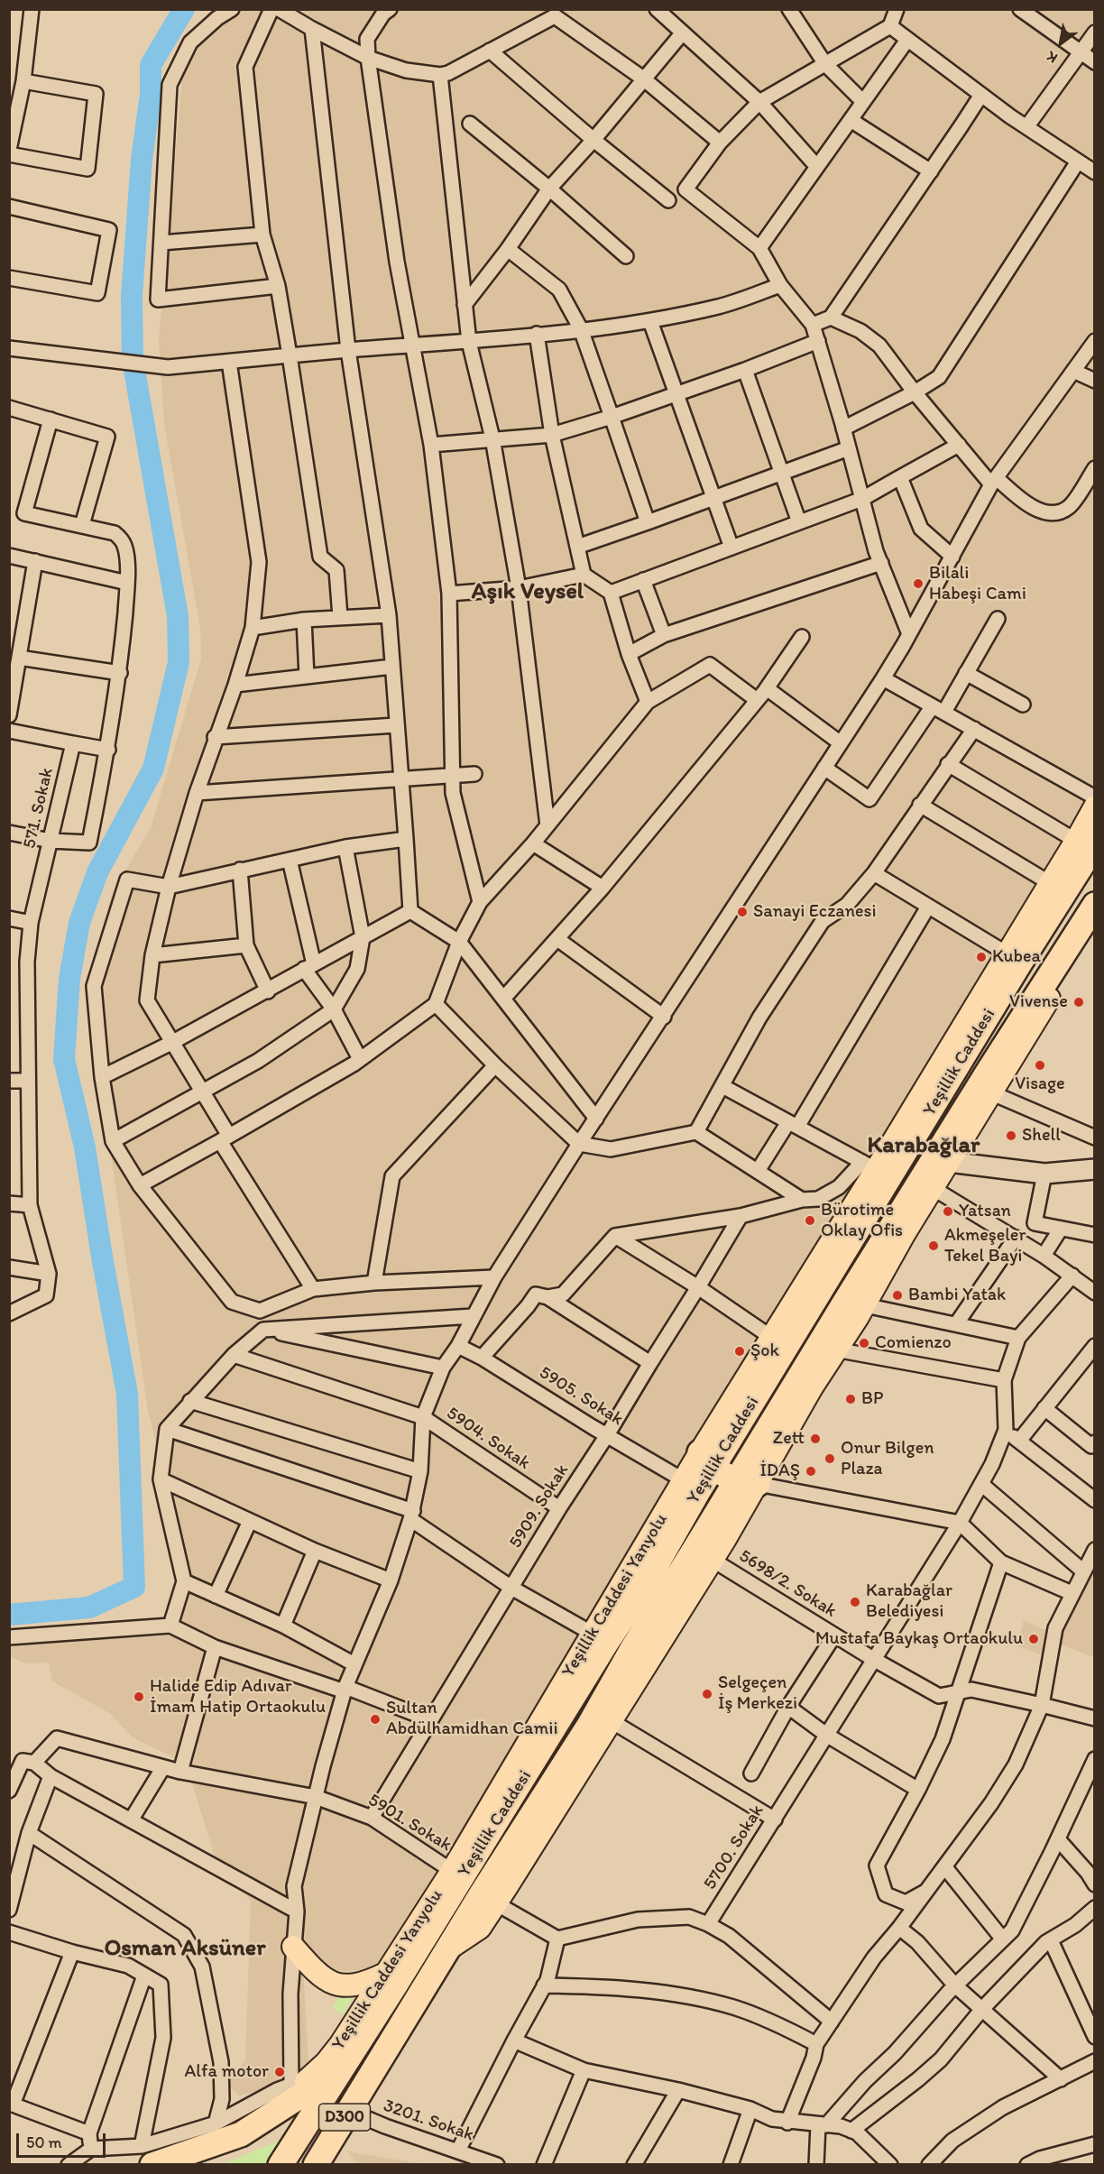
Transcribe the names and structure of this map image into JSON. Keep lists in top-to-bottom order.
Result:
{
  "streets": {
    "highway": ["Yeşillik Caddesi", "D300"],
    "main road": ["Yeşillik Caddesi Yanyolu"],
    "street": [
      "571. Sokak",
      "5905. Sokak",
      "5904. Sokak",
      "5909. Sokak",
      "5698/2. Sokak",
      "5901. Sokak",
      "5700. Sokak",
      "3201. Sokak"
    ]
  },
  "crossings": [
    ["Yeşillik Caddesi", "5698/2. Sokak"],
    ["Yeşillik Caddesi", "Yeşillik Caddesi Yanyolu"],
    ["Yeşillik Caddesi", "D300"],
    ["Yeşillik Caddesi", "3201. Sokak"],
    ["5905. Sokak", "5909. Sokak"],
    ["5905. Sokak", "Yeşillik Caddesi Yanyolu"],
    ["5904. Sokak", "5909. Sokak"],
    ["5909. Sokak", "5901. Sokak"],
    ["5698/2. Sokak", "5700. Sokak"],
    ["Yeşillik Caddesi Yanyolu", "5901. Sokak"],
    ["D300", "3201. Sokak"]
  ],
  "districts": ["Aşık Veysel", "Karabağlar", "Osman Aksüner"],
  "places": [
    "Bilali Habeşi Cami",
    "Sanayi Eczanesi",
    "Kubea",
    "Vivense",
    "Visage",
    "Shell",
    "Yatsan",
    "Bürotime Oklay Ofis",
    "Akmeşeler Tekel Bayi",
    "Bambi Yatak",
    "Comienzo",
    "Şok",
    "BP",
    "Zett",
    "Onur Bilgen Plaza",
    "İDAŞ",
    "Karabağlar Belediyesi",
    "Mustafa Baykaş Ortaokulu",
    "Selgeçen İş Merkezi",
    "Halide Edip Adıvar İmam Hatip Ortaokulu",
    "Sultan Abdülhamidhan Camii",
    "Alfa motor"
  ],
  "scale_bar": "50 m",
  "north": "bottom left"
}
